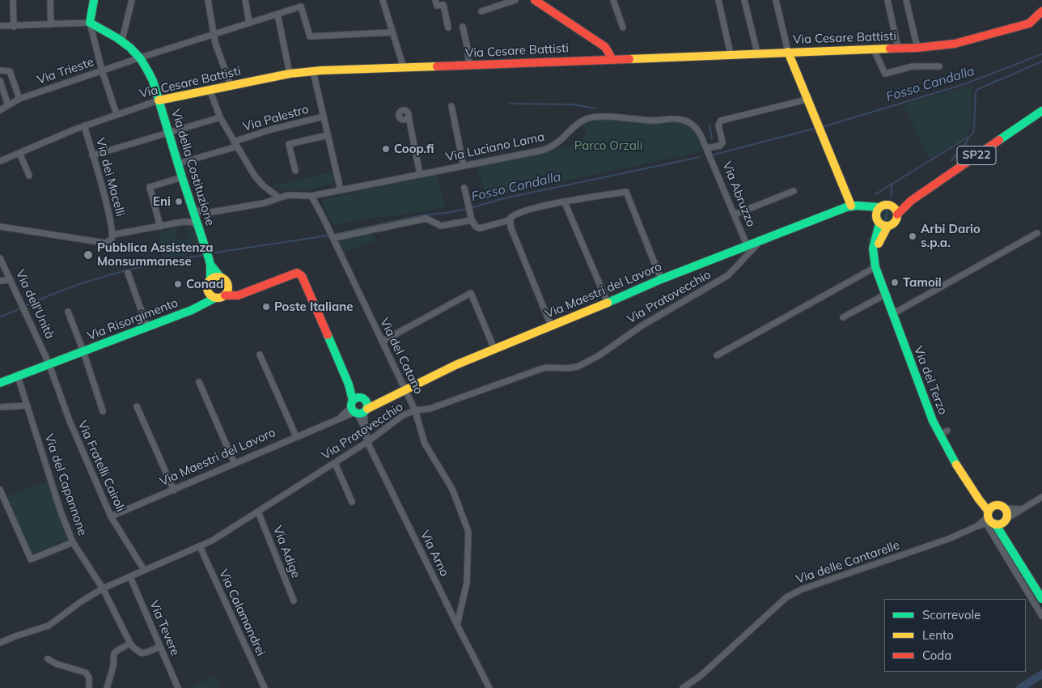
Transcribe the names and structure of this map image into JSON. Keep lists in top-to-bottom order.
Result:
{
  "streets": {
    "street": [
      "Via Cesare Battisti",
      "Via Trieste",
      "Via Palestro",
      "Via Luciano Lama",
      "SP22",
      "Via della Costituzione",
      "Via dei Macelli",
      "Via Abruzzo",
      "Via Maestri del Lavoro",
      "Via Pratovecchio",
      "Via dell'Unità",
      "Via Risorgimento",
      "Via del Catano",
      "Via del Terzo",
      "Via Fratelli Cairoli",
      "Via del Capannone",
      "Via Adige",
      "Via Arno",
      "Via delle Cantarelle",
      "Via Calamandrei",
      "Via Tevere"
    ]
  },
  "crossings": [
    ["Via Cesare Battisti", "Via Palestro"],
    ["Via Cesare Battisti", "Via della Costituzione"],
    ["Via Cesare Battisti", "Via dei Macelli"],
    ["Via Trieste", "Via della Costituzione"],
    ["Via Palestro", "Via Luciano Lama"],
    ["Via Luciano Lama", "Via Abruzzo"],
    ["Via Luciano Lama", "Via del Catano"],
    ["Via della Costituzione", "Via Risorgimento"],
    ["Via Abruzzo", "Via Maestri del Lavoro"],
    ["Via Maestri del Lavoro", "Via Pratovecchio"],
    ["Via Maestri del Lavoro", "Via Risorgimento"],
    ["Via Maestri del Lavoro", "Via del Catano"],
    ["Via Maestri del Lavoro", "Via Fratelli Cairoli"],
    ["Via Maestri del Lavoro", "Via Arno"],
    ["Via Pratovecchio", "Via del Catano"],
    ["Via Pratovecchio", "Via Fratelli Cairoli"],
    ["Via Pratovecchio", "Via del Capannone"],
    ["Via Pratovecchio", "Via Adige"],
    ["Via Pratovecchio", "Via Arno"],
    ["Via Pratovecchio", "Via Calamandrei"],
    ["Via Pratovecchio", "Via Tevere"],
    ["Via dell'Unità", "Via Risorgimento"],
    ["Via dell'Unità", "Via Fratelli Cairoli"],
    ["Via Risorgimento", "Via Fratelli Cairoli"],
    ["Via Risorgimento", "Via del Capannone"],
    ["Via Risorgimento", "Via Arno"],
    ["Via del Catano", "Via Arno"],
    ["Via del Terzo", "Via delle Cantarelle"]
  ],
  "water": ["Fosso Candalla"],
  "parks": ["Parco Orzali"],
  "places": [
    "Coop.fi",
    "Eni",
    "Arbi Dario s.p.a.",
    "Pubblica Assistenza Monsummanese",
    "Tamoil",
    "Conad",
    "Poste Italiane"
  ],
  "legend": ["Scorrevole", "Lento", "Coda"]
}
